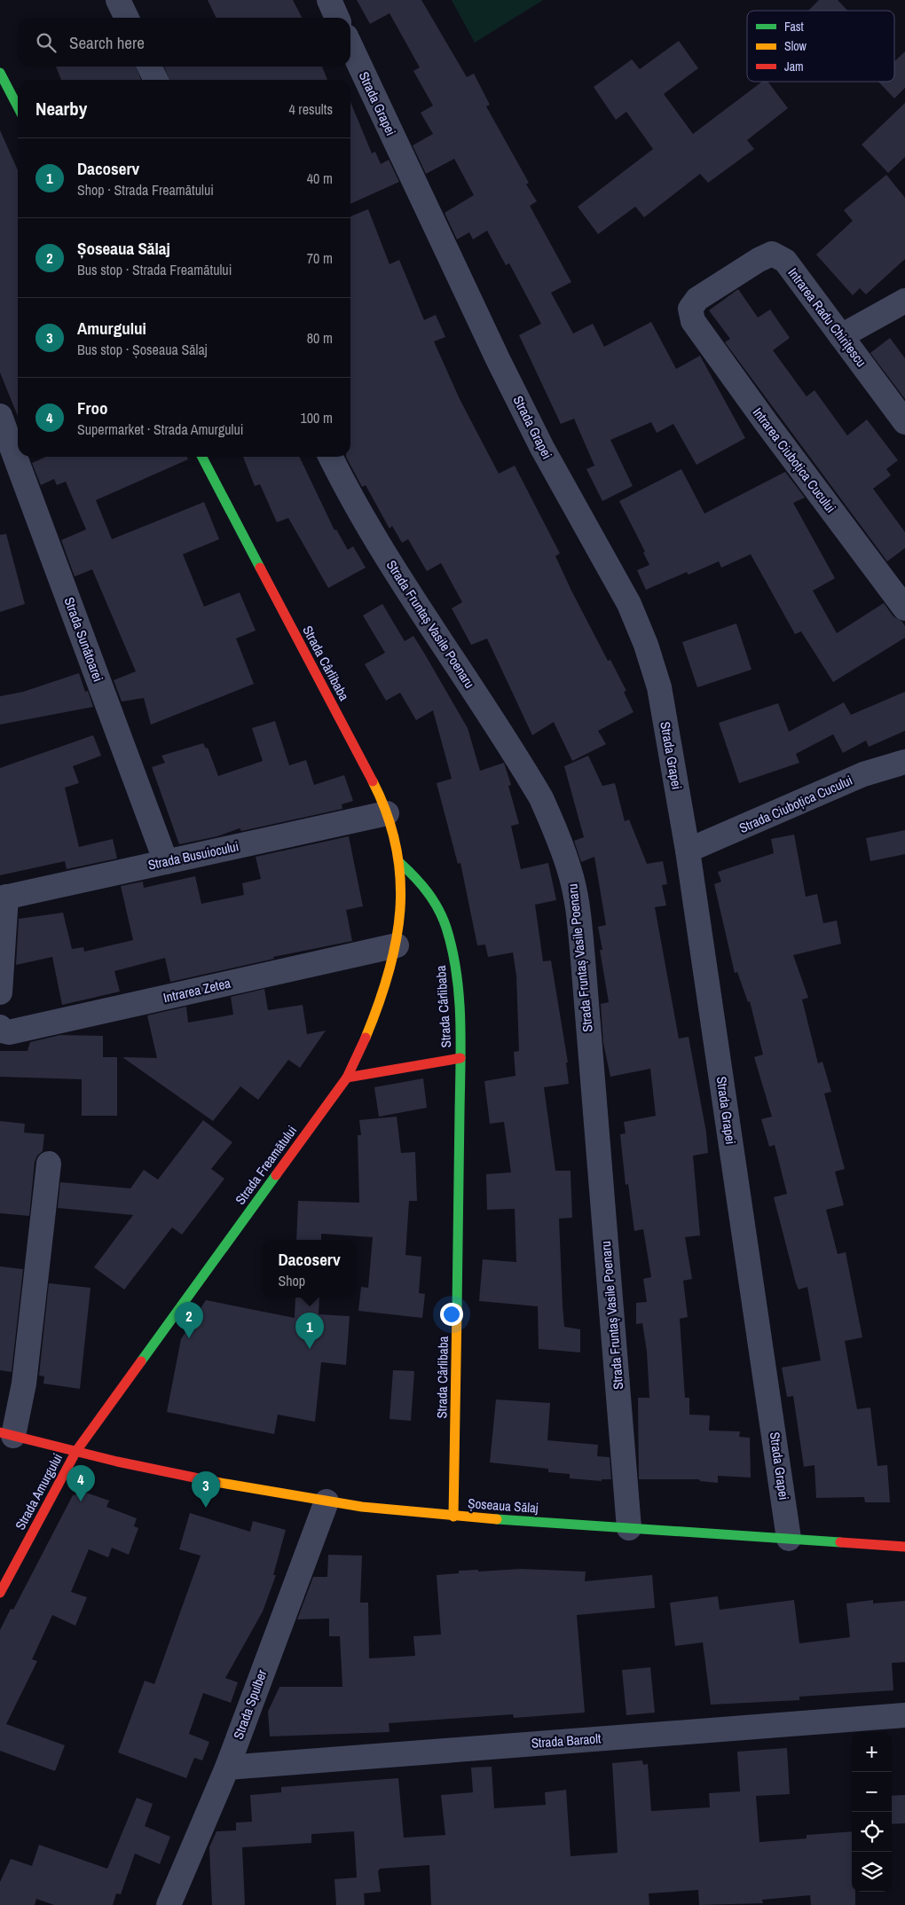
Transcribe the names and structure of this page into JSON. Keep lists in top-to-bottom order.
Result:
{
  "streets": {
    "street": [
      "Strada Grapei",
      "Intrarea Radu Chirițescu",
      "Intrarea Ciuboțica Cucului",
      "Strada Fruntaș Vasile Poenaru",
      "Strada Sunătoarei",
      "Strada Cârlibaba",
      "Strada Ciuboțica Cucului",
      "Strada Busuiocului",
      "Intrarea Zetea",
      "Strada Freamătului",
      "Strada Amurgului",
      "Șoseaua Sălaj",
      "Strada Spulber",
      "Strada Baraolt"
    ]
  },
  "crossings": [
    ["Strada Grapei", "Strada Ciuboțica Cucului"],
    ["Strada Grapei", "Șoseaua Sălaj"],
    ["Intrarea Radu Chirițescu", "Intrarea Ciuboțica Cucului"],
    ["Strada Fruntaș Vasile Poenaru", "Șoseaua Sălaj"],
    ["Strada Sunătoarei", "Strada Busuiocului"],
    ["Strada Cârlibaba", "Strada Busuiocului"],
    ["Strada Cârlibaba", "Strada Freamătului"],
    ["Strada Cârlibaba", "Șoseaua Sălaj"],
    ["Intrarea Zetea", "Strada Freamătului"],
    ["Strada Freamătului", "Strada Amurgului"],
    ["Strada Freamătului", "Șoseaua Sălaj"],
    ["Strada Amurgului", "Șoseaua Sălaj"],
    ["Șoseaua Sălaj", "Strada Spulber"],
    ["Strada Spulber", "Strada Baraolt"]
  ],
  "legend": ["Fast", "Slow", "Jam"],
  "page": {
    "search": "Search here",
    "heading": ["Nearby", "4 results"],
    "list": [
      {
        "mark": "1",
        "name": "Dacoserv",
        "note": "Shop · Strada Freamătului",
        "value": "40 m"
      },
      {
        "mark": "2",
        "name": "Șoseaua Sălaj",
        "note": "Bus stop · Strada Freamătului",
        "value": "70 m"
      },
      {
        "mark": "3",
        "name": "Amurgului",
        "note": "Bus stop · Șoseaua Sălaj",
        "value": "80 m"
      },
      {
        "mark": "4",
        "name": "Froo",
        "note": "Supermarket · Strada Amurgului",
        "value": "100 m"
      }
    ],
    "popup": ["Dacoserv", "Shop"],
    "pins": [
      "2",
      "1",
      "4",
      "3"
    ],
    "map_buttons": ["+", "−"]
  }
}
